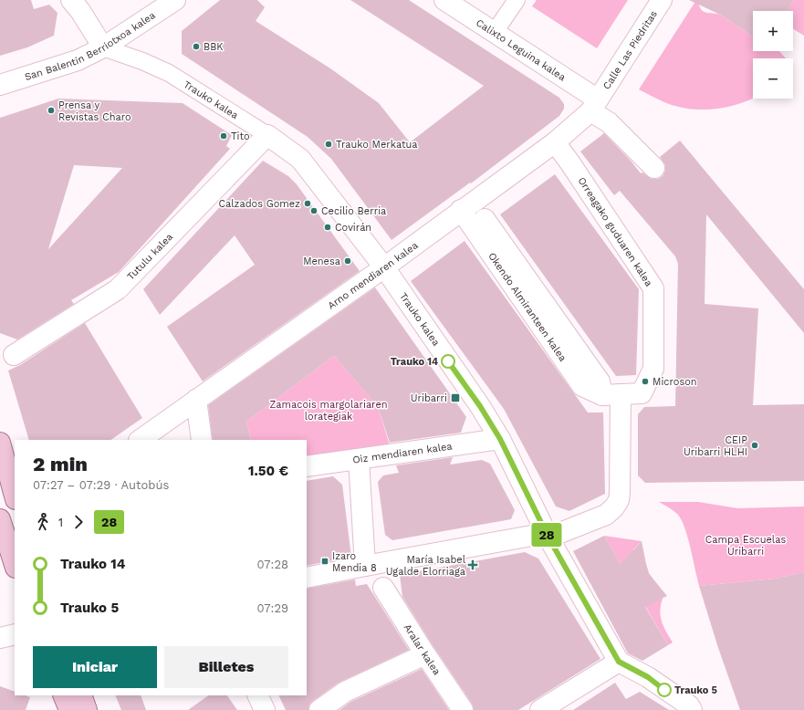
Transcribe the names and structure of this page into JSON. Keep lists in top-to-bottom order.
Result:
{
  "streets": {
    "street": [
      "San Balentin Berriotxoa kalea",
      "Calixto Leguina kalea",
      "Calle Las Piedritas",
      "Trauko kalea",
      "Orreagako guduaren kalea",
      "Tutulu kalea",
      "Arno mendiaren kalea",
      "Okendo Almiranteen kalea",
      "Oiz mendiaren kalea",
      "Aralar kalea"
    ]
  },
  "crossings": [
    ["San Balentin Berriotxoa kalea", "Trauko kalea"],
    ["Calixto Leguina kalea", "Calle Las Piedritas"],
    ["Calixto Leguina kalea", "Arno mendiaren kalea"],
    ["Calle Las Piedritas", "Arno mendiaren kalea"],
    ["Trauko kalea", "Tutulu kalea"],
    ["Trauko kalea", "Arno mendiaren kalea"],
    ["Trauko kalea", "Okendo Almiranteen kalea"],
    ["Trauko kalea", "Oiz mendiaren kalea"],
    ["Orreagako guduaren kalea", "Arno mendiaren kalea"],
    ["Orreagako guduaren kalea", "Okendo Almiranteen kalea"],
    ["Arno mendiaren kalea", "Okendo Almiranteen kalea"]
  ],
  "parks": ["Zamacois margolariaren lorategiak", "Campa Escuelas Uribarri"],
  "places": {
    "other": [
      "BBK",
      "Prensa y Revistas Charo",
      "Tito",
      "Trauko Merkatua",
      "Calzados Gomez",
      "Cecilio Berria",
      "Covirán",
      "Menesa",
      "Trauko 14",
      "Microson",
      "CEIP Uribarri HLHI",
      "Trauko 5"
    ],
    "transit": ["Uribarri", "Izaro Mendia 8"],
    "health": ["María Isabel Ugalde Elorriaga"]
  },
  "lines": ["bus line 28"],
  "page": {
    "on_map": "28",
    "map_buttons": ["+", "−"],
    "heading": ["2 min", "07:27 – 07:29 · Autobús", "1.50 €"],
    "legs": ["1", "28"],
    "list": [
      {
        "name": "Trauko 14",
        "value": "07:28"
      },
      {
        "name": "Trauko 5",
        "value": "07:29"
      }
    ],
    "buttons": ["Iniciar", "Billetes"]
  }
}
